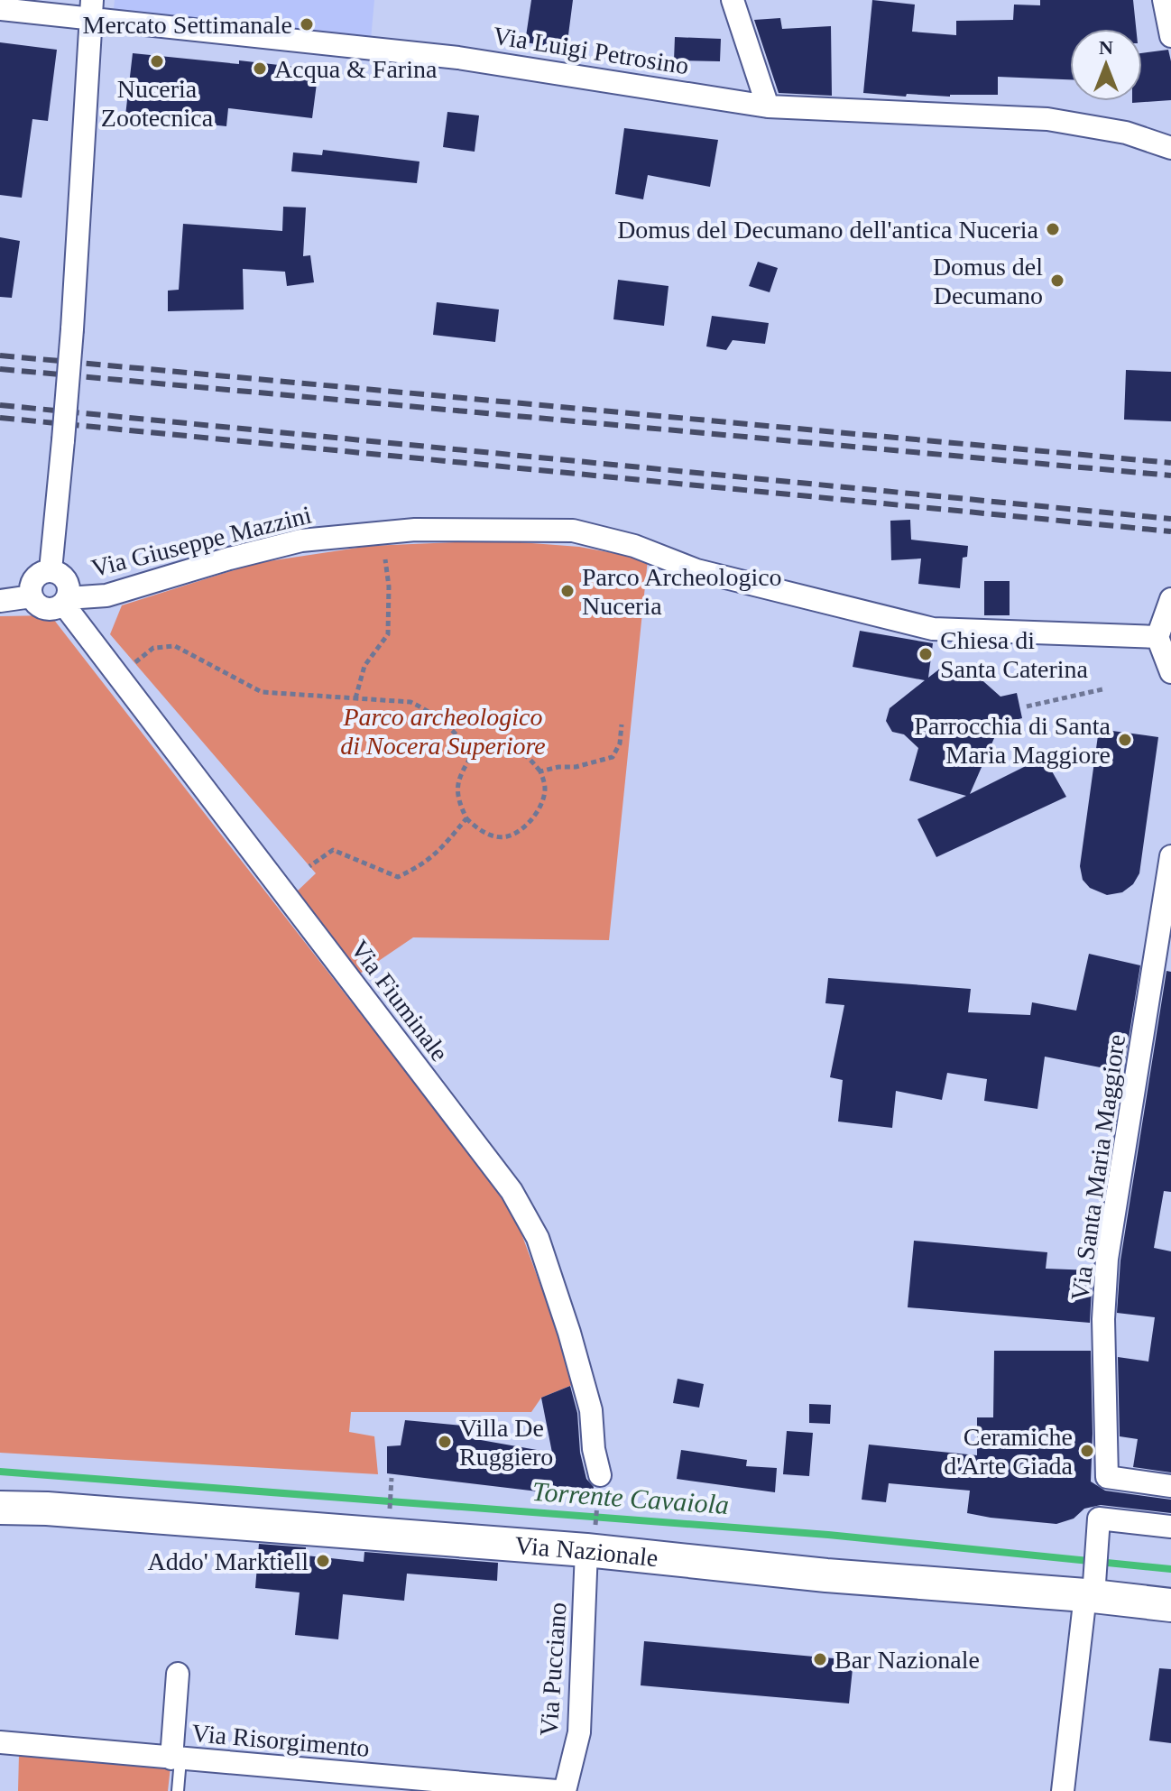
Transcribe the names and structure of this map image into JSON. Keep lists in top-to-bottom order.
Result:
{
  "streets": {
    "main road": ["Via Nazionale"],
    "street": [
      "Via Luigi Petrosino",
      "Via Giuseppe Mazzini",
      "Via Fiuminale",
      "Via Santa Maria Maggiore",
      "Via Pucciano",
      "Via Risorgimento"
    ]
  },
  "crossings": [
    ["Via Giuseppe Mazzini", "Via Fiuminale"],
    ["Via Nazionale", "Via Pucciano"]
  ],
  "water": ["Torrente Cavaiola"],
  "parks": ["Parco archeologico di Nocera Superiore"],
  "places": [
    "Mercato Settimanale",
    "Nuceria Zootecnica",
    "Acqua & Farina",
    "Domus del Decumano dell'antica Nuceria",
    "Domus del Decumano",
    "Parco Archeologico Nuceria",
    "Chiesa di Santa Caterina",
    "Parrocchia di Santa Maria Maggiore",
    "Villa De Ruggiero",
    "Ceramiche d'Arte Giada",
    "Addo' Marktiell",
    "Bar Nazionale"
  ],
  "north": "top"
}
